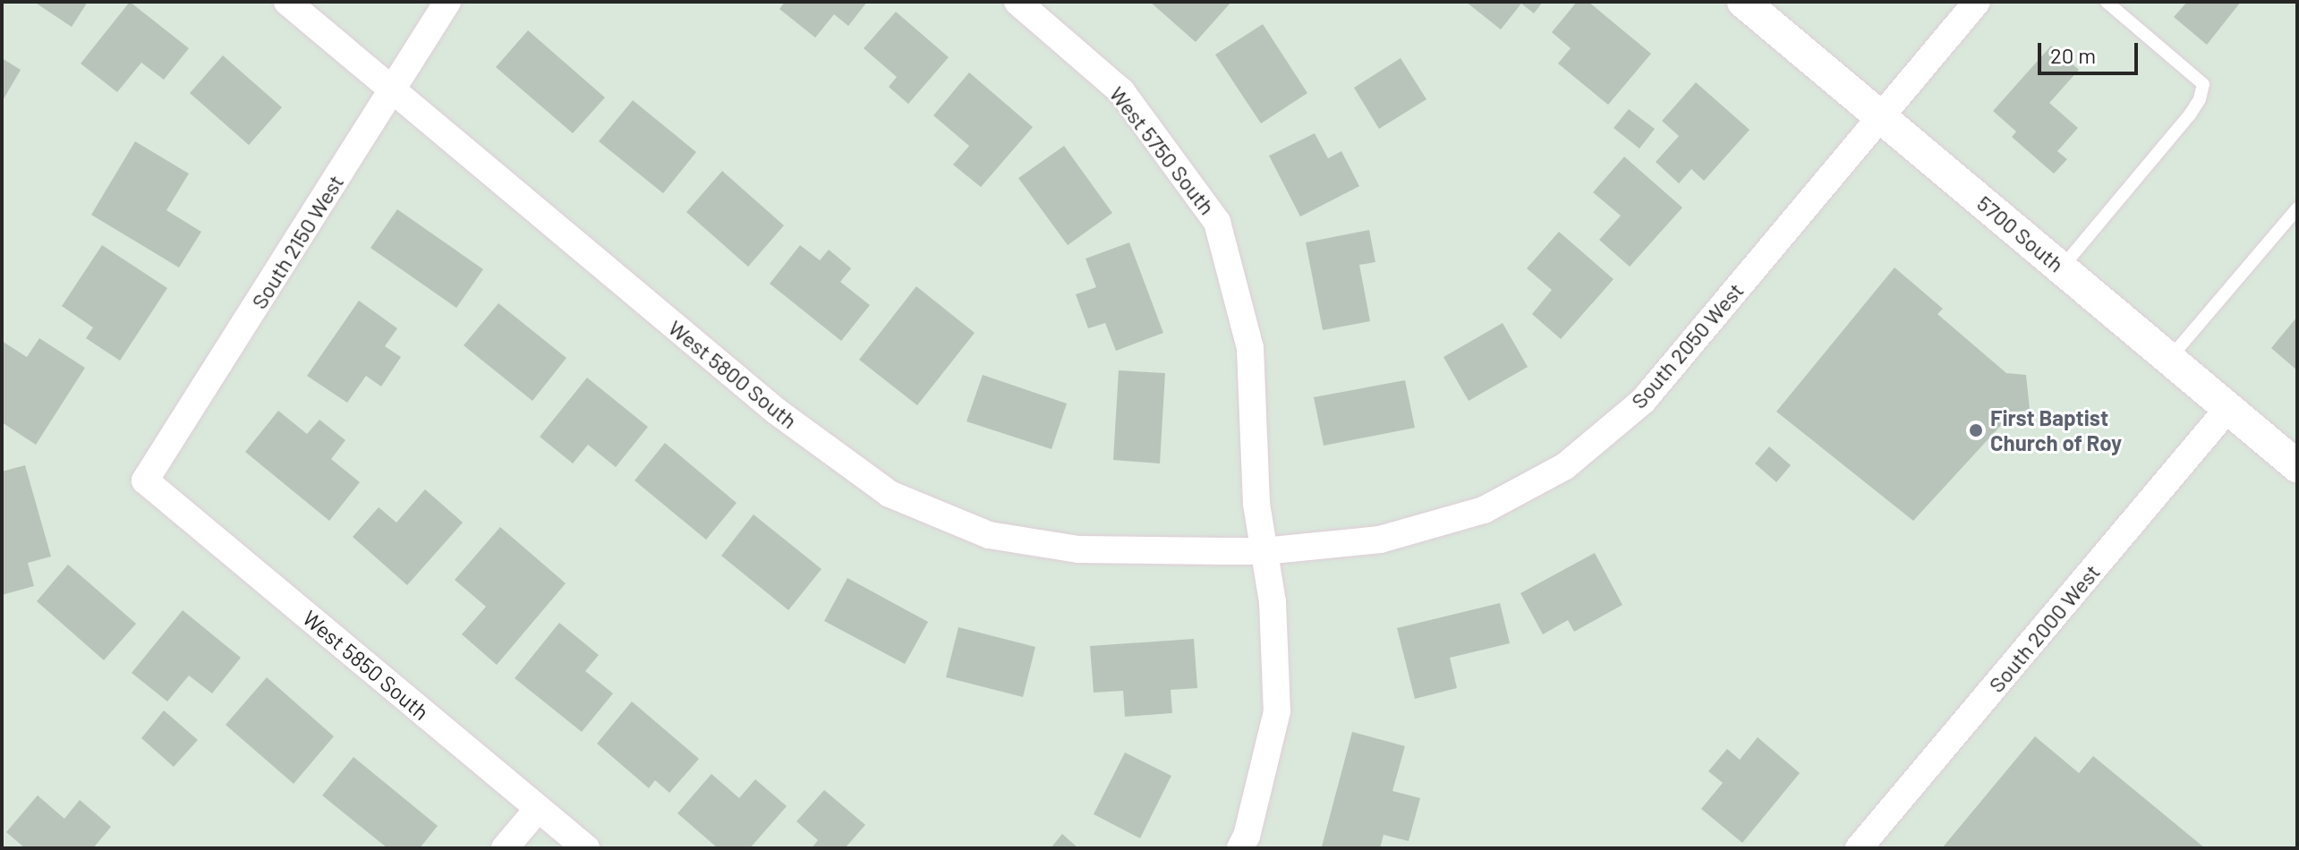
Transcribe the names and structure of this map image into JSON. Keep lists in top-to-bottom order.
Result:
{
  "streets": {
    "street": [
      "West 5750 South",
      "5700 South",
      "South 2150 West",
      "South 2050 West",
      "West 5800 South",
      "South 2000 West",
      "West 5850 South"
    ]
  },
  "crossings": [
    ["West 5750 South", "South 2050 West"],
    ["West 5750 South", "West 5800 South"],
    ["5700 South", "South 2050 West"],
    ["5700 South", "South 2000 West"],
    ["South 2150 West", "West 5800 South"],
    ["South 2150 West", "West 5850 South"],
    ["South 2050 West", "West 5800 South"]
  ],
  "places": ["First Baptist Church of Roy"],
  "scale_bar": "20 m"
}
